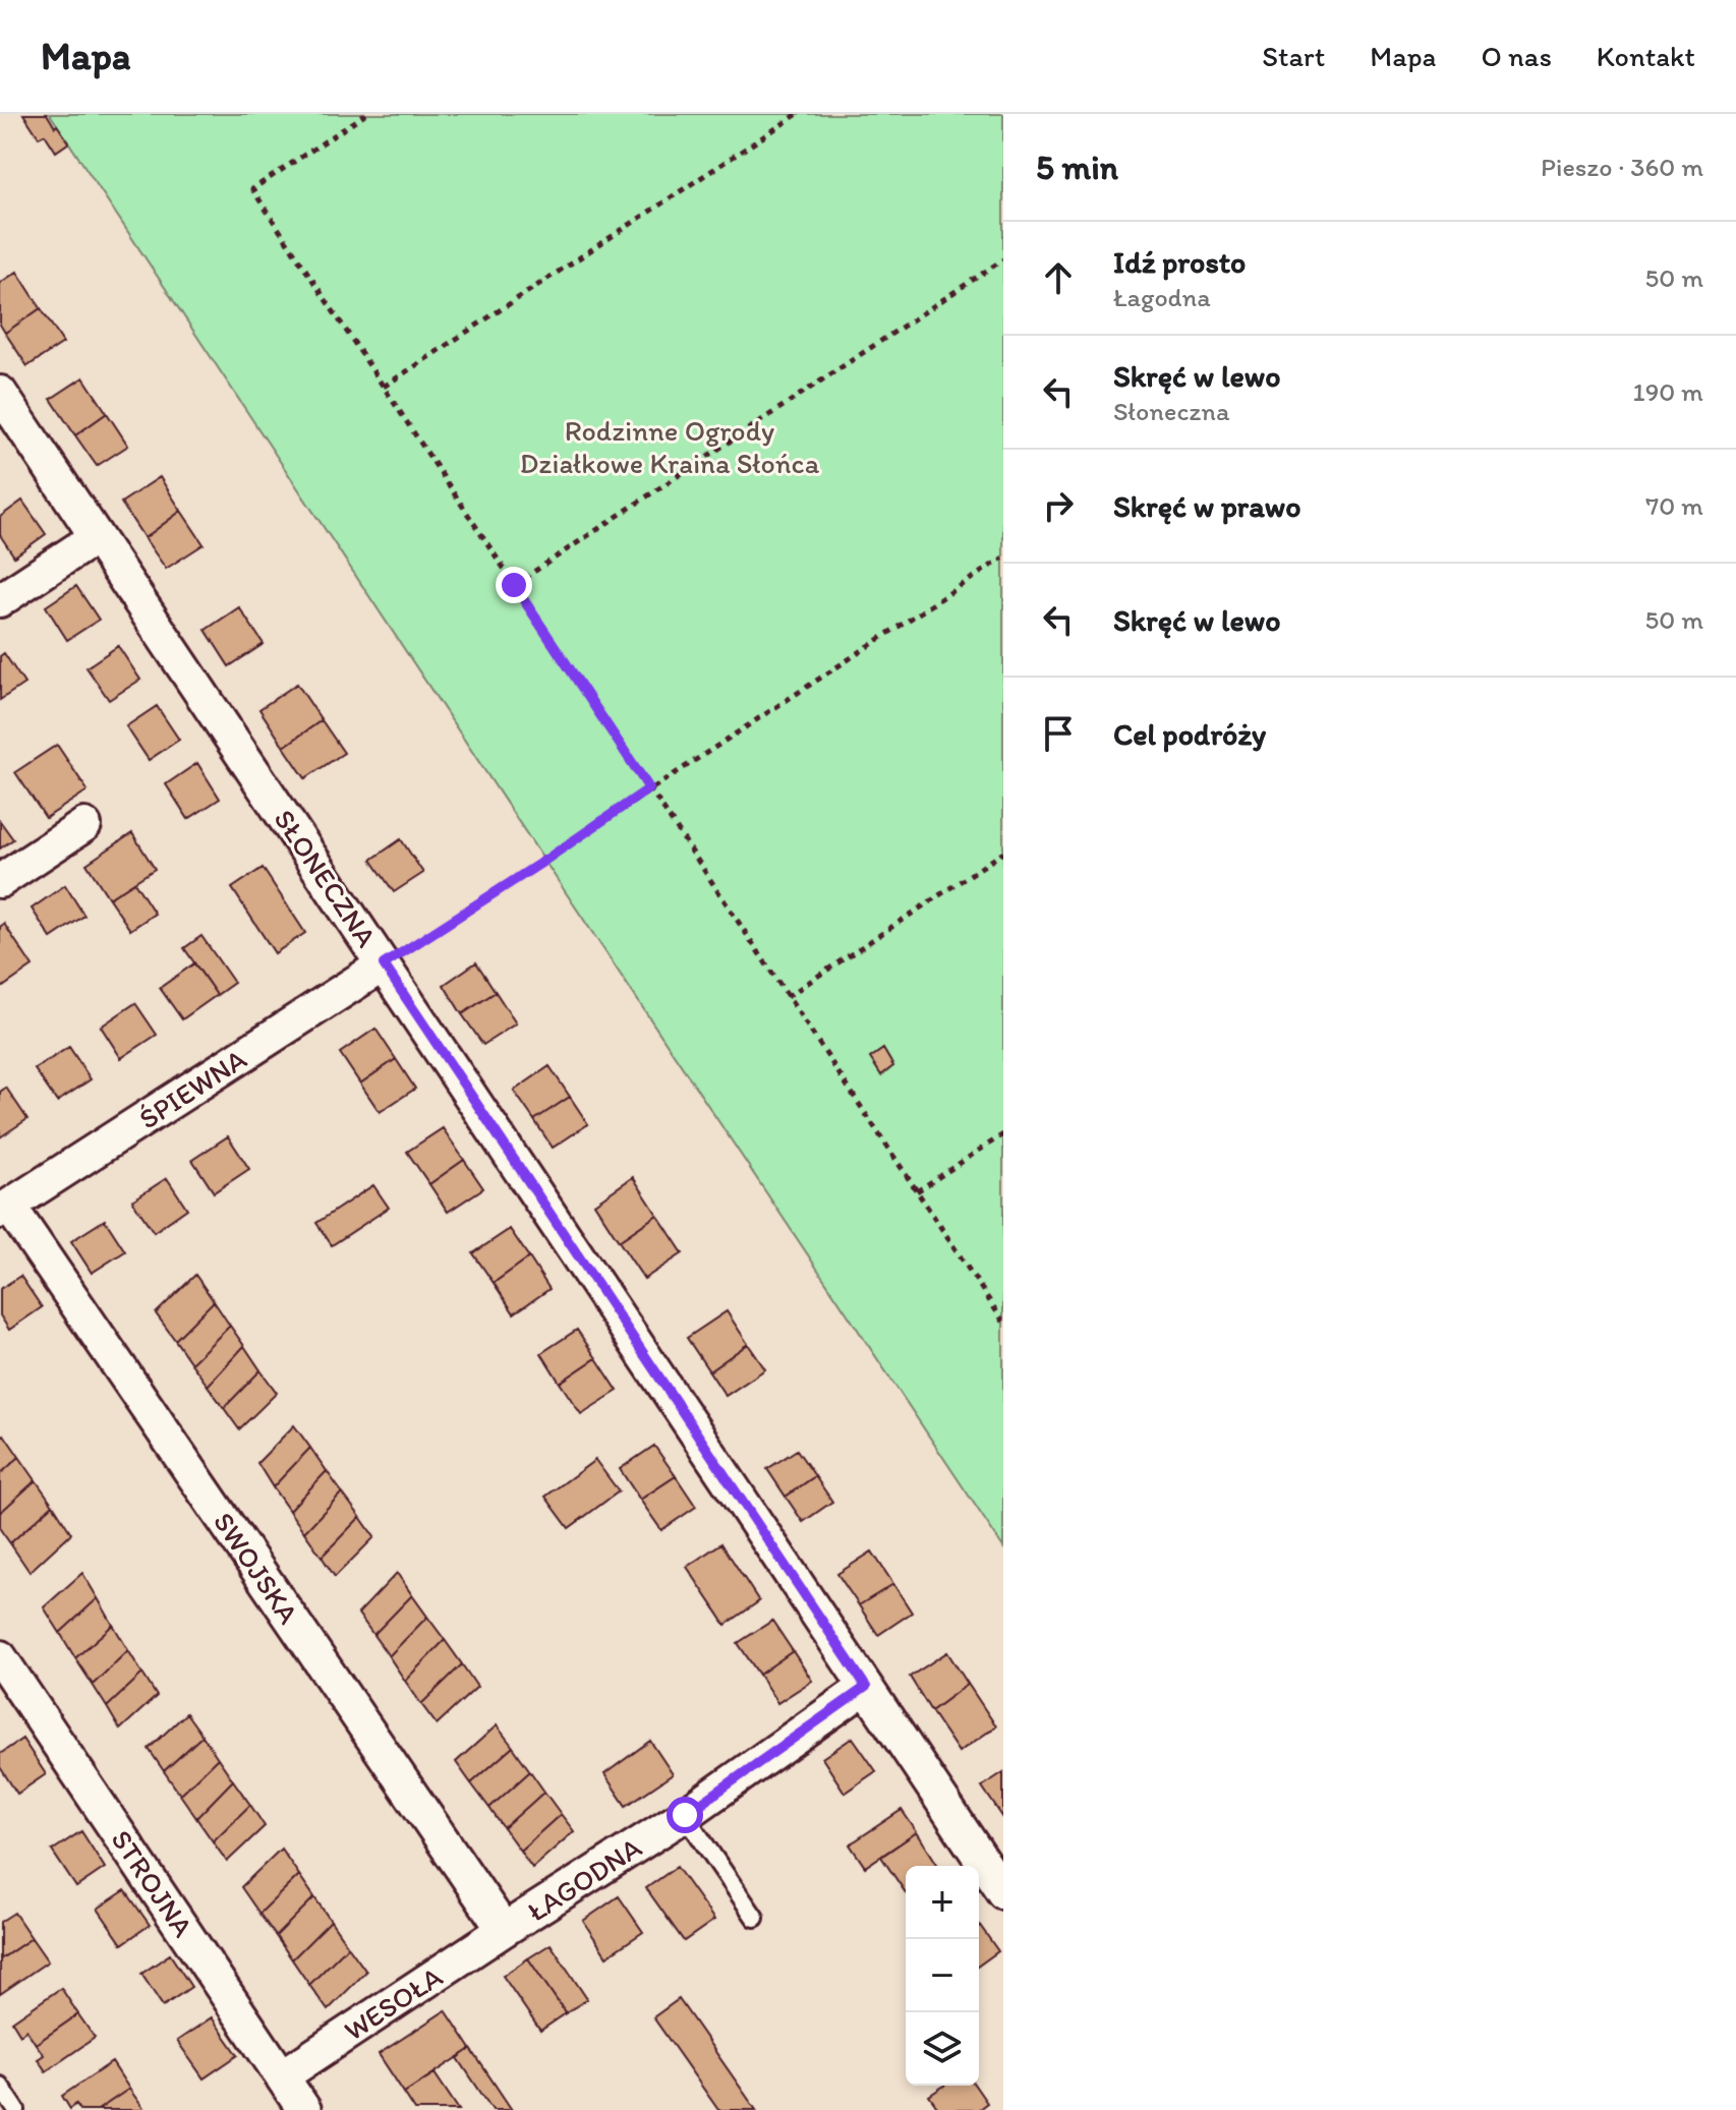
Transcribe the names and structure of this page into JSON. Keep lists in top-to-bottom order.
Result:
{
  "streets": {
    "street": [
      "SŁONECZNA",
      "ŚPIEWNA",
      "SWOJSKA",
      "ŁAGODNA",
      "STROJNA",
      "WESOŁA"
    ]
  },
  "crossings": [
    ["SŁONECZNA", "ŚPIEWNA"],
    ["SŁONECZNA", "ŁAGODNA"],
    ["ŚPIEWNA", "SWOJSKA"],
    ["SWOJSKA", "ŁAGODNA"],
    ["SWOJSKA", "WESOŁA"],
    ["ŁAGODNA", "WESOŁA"],
    ["STROJNA", "WESOŁA"]
  ],
  "parks": ["Rodzinne Ogrody Działkowe Kraina Słońca"],
  "page": {
    "header": "Mapa",
    "nav": [
      "Start",
      "Mapa",
      "O nas",
      "Kontakt"
    ],
    "heading": ["5 min", "Pieszo · 360 m"],
    "list": [
      ["Idź prosto", "Łagodna", "50 m"],
      ["Skręć w lewo", "Słoneczna", "190 m"],
      ["Skręć w prawo", "70 m"],
      ["Skręć w lewo", "50 m"],
      "Cel podróży"
    ],
    "map_buttons": ["+", "−"]
  }
}
